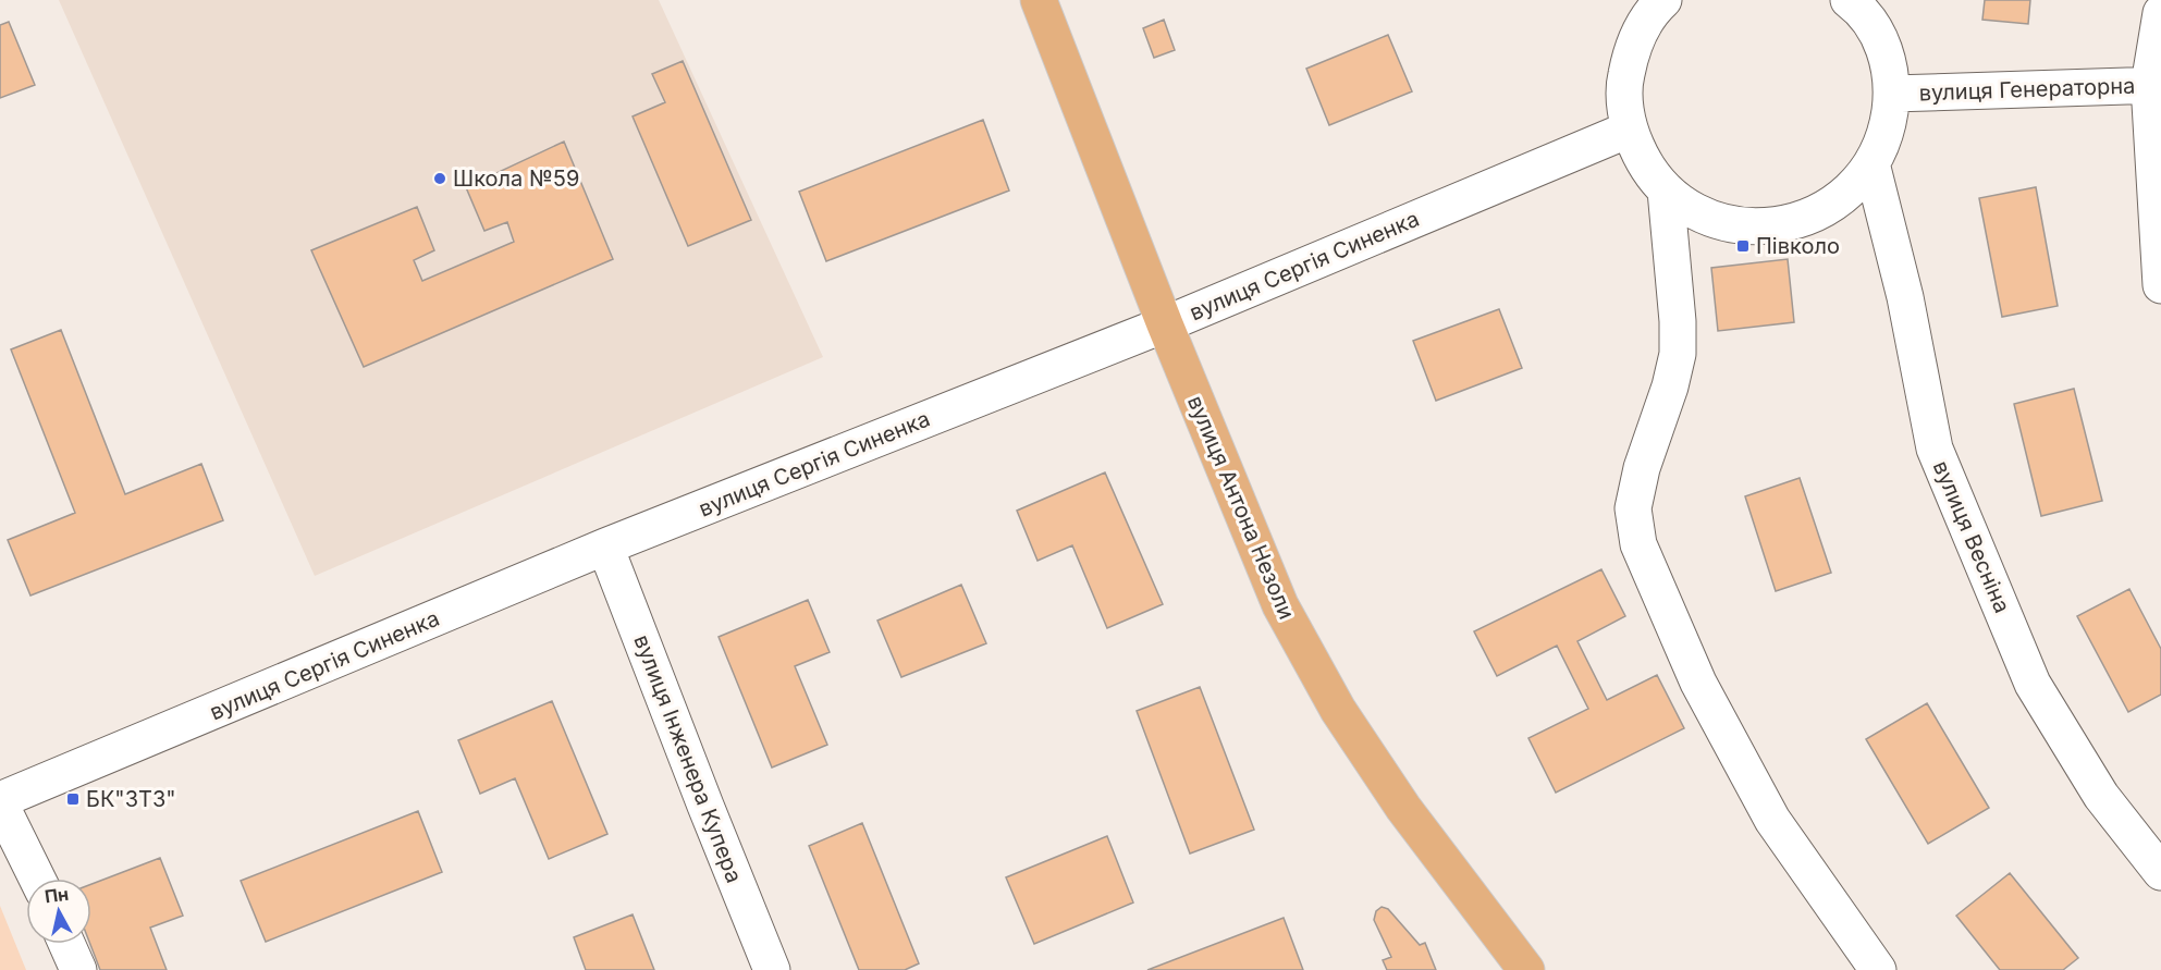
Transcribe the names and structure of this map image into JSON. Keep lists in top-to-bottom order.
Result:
{
  "streets": {
    "main road": ["вулиця Антона Незоли"],
    "street": [
      "вулиця Генераторна",
      "вулиця Сергія Синенка",
      "вулиця Весніна",
      "вулиця Інженера Купера"
    ]
  },
  "crossings": [
    ["вулиця Сергія Синенка", "вулиця Антона Незоли"],
    ["вулиця Сергія Синенка", "вулиця Інженера Купера"]
  ],
  "places": {
    "other": ["Школа №59"],
    "transit": ["Півколо", "БК\"ЗТЗ\""]
  },
  "north": "top"
}
